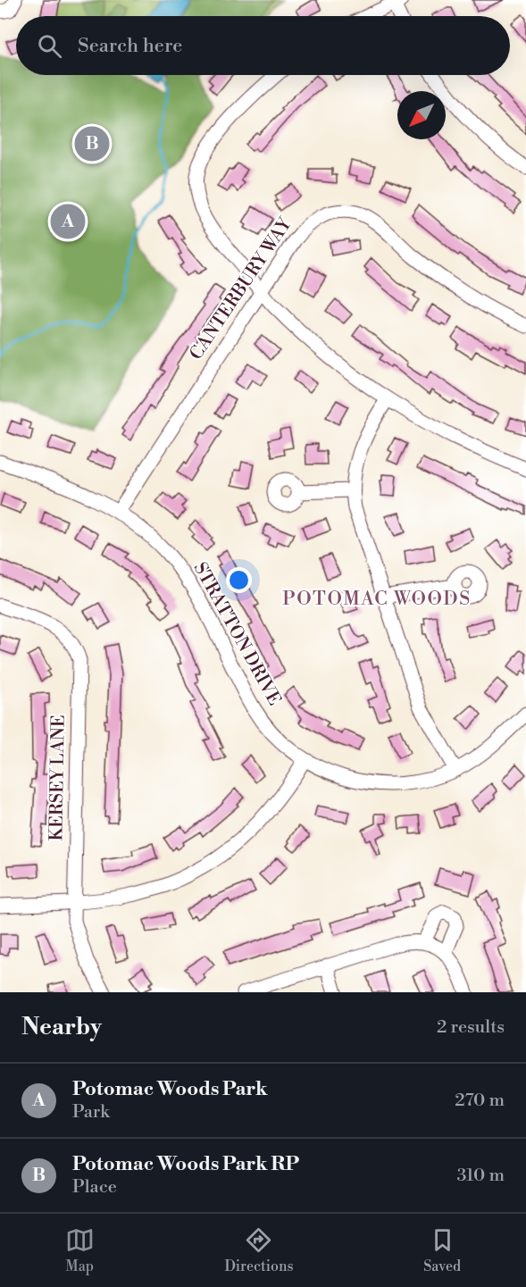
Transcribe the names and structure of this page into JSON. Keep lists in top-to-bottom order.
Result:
{
  "streets": {
    "street": ["CANTERBURY WAY", "STRATTON DRIVE", "KERSEY LANE"]
  },
  "crossings": [
    ["CANTERBURY WAY", "STRATTON DRIVE"]
  ],
  "districts": ["POTOMAC WOODS"],
  "north": "bottom left",
  "page": {
    "search": "Search here",
    "pins": ["B", "A"],
    "heading": ["Nearby", "2 results"],
    "list": [
      {
        "mark": "A",
        "name": "Potomac Woods Park",
        "note": "Park",
        "value": "270 m"
      },
      {
        "mark": "B",
        "name": "Potomac Woods Park RP",
        "note": "Place",
        "value": "310 m"
      }
    ],
    "nav": ["Map", "Directions", "Saved"]
  }
}
